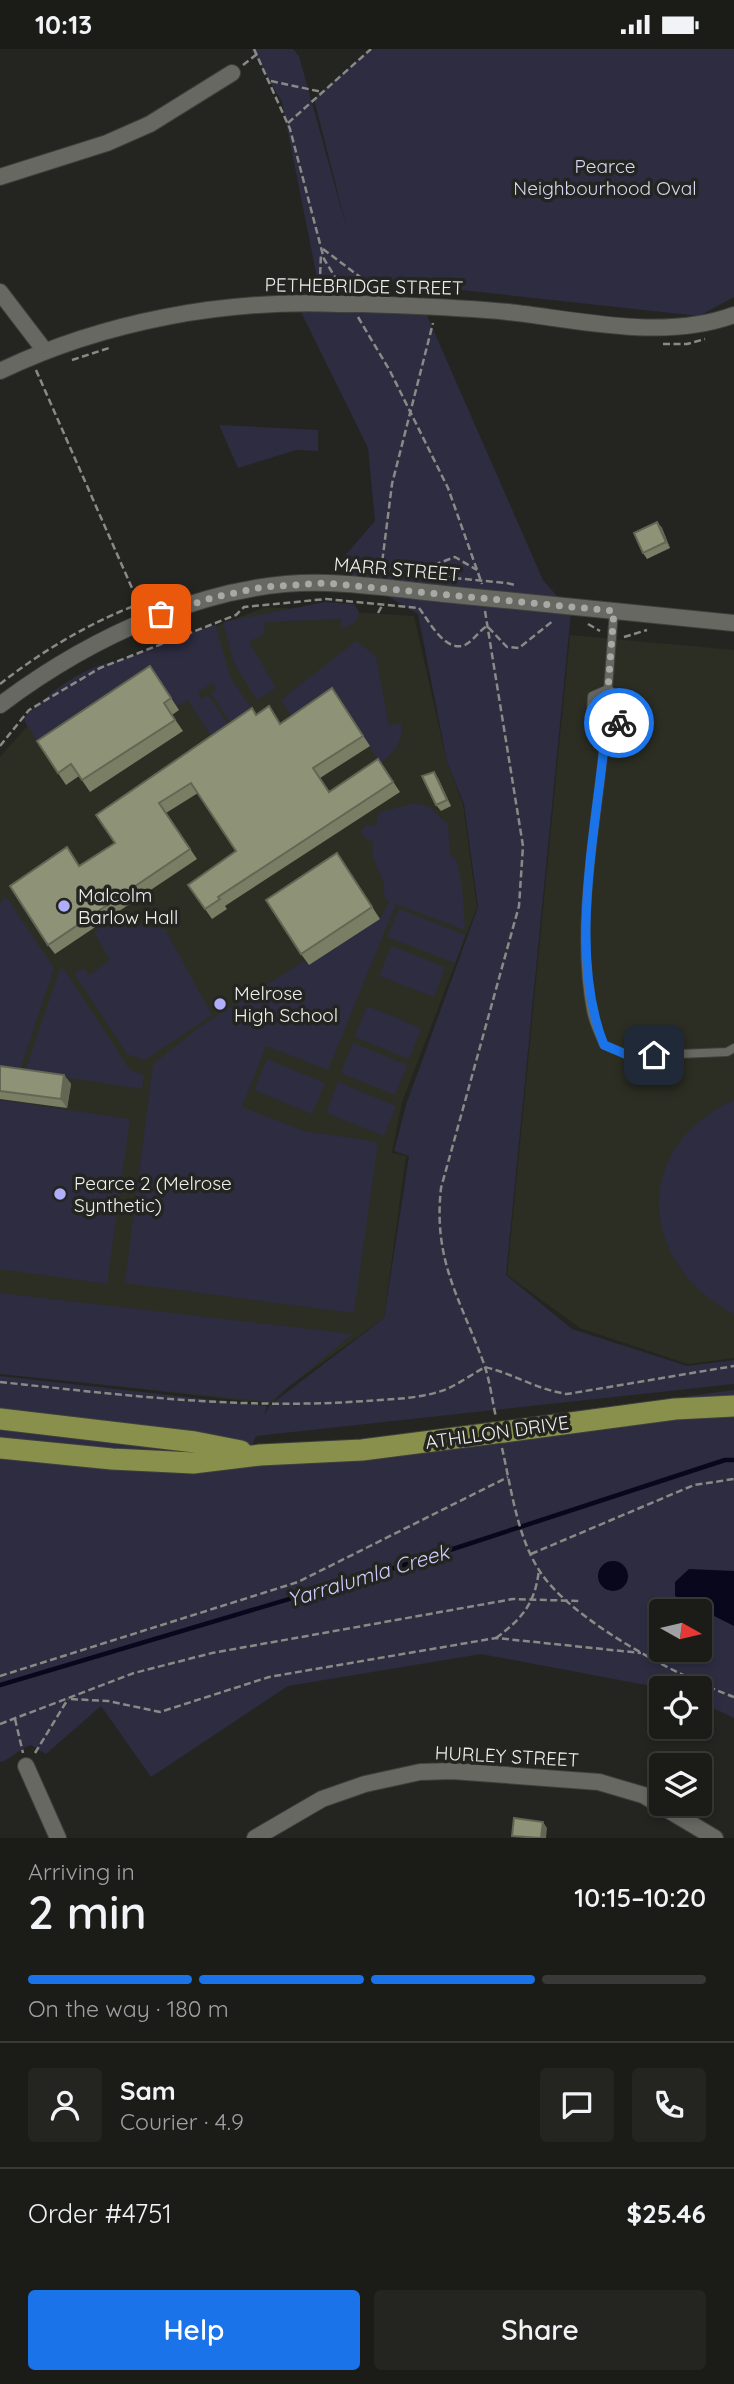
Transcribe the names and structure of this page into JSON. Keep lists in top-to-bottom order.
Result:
{
  "streets": {
    "main road": ["ATHLLON DRIVE"],
    "street": ["PETHEBRIDGE STREET", "MARR STREET", "HURLEY STREET"]
  },
  "water": ["Yarralumla Creek"],
  "parks": ["Pearce Neighbourhood Oval"],
  "places": ["Malcolm Barlow Hall", "Melrose High School", "Pearce 2 (Melrose Synthetic)"],
  "north": "right",
  "page": {
    "status": "10:13",
    "heading": ["2 min", "Arriving in", "10:15–10:20"],
    "panel": [
      "Sam",
      "Courier · 4.9",
      "Order #4751",
      "$25.46"
    ],
    "bar": "On the way · 180 m",
    "buttons": ["Help", "Share"]
  }
}
